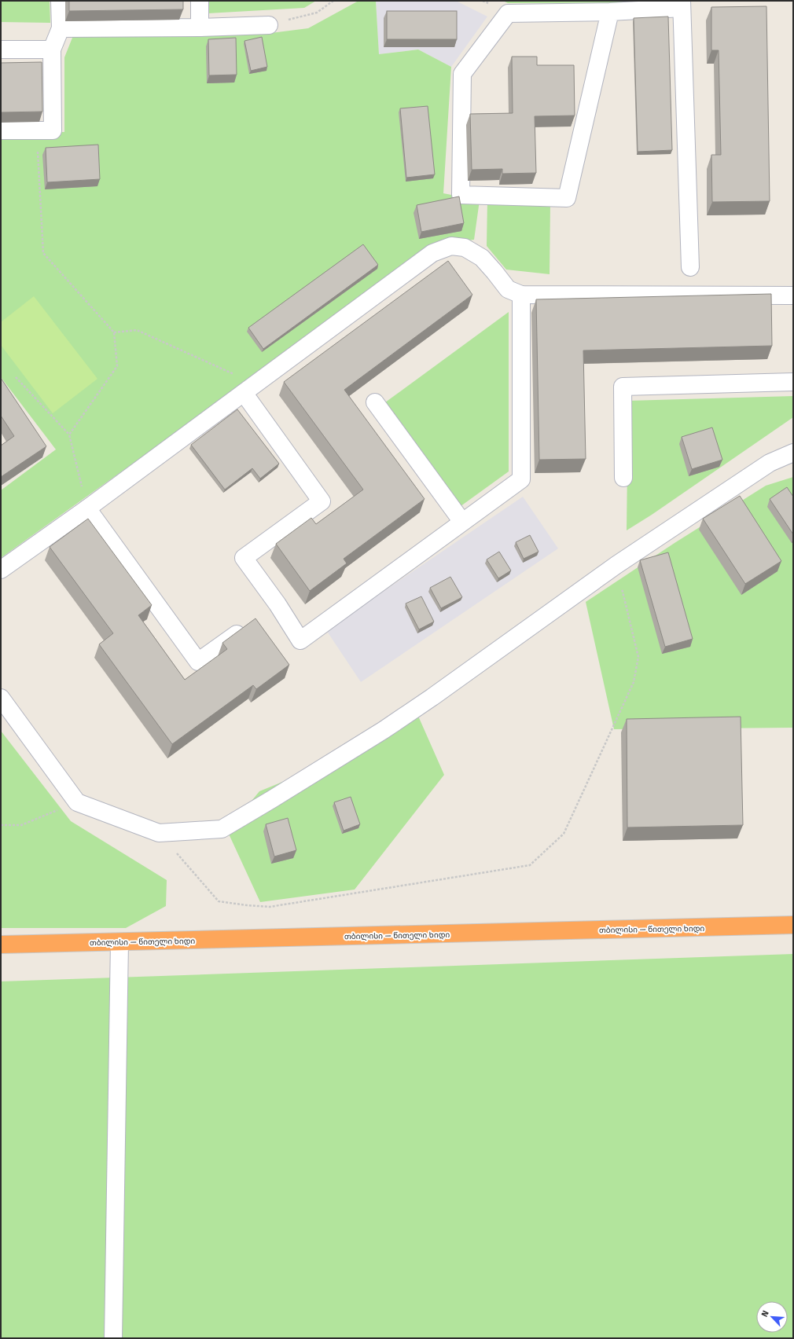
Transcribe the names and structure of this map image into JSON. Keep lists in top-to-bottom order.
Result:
{
  "streets": {
    "highway": ["თბილისი — წითელი ხიდი"]
  },
  "north": "top left"
}
